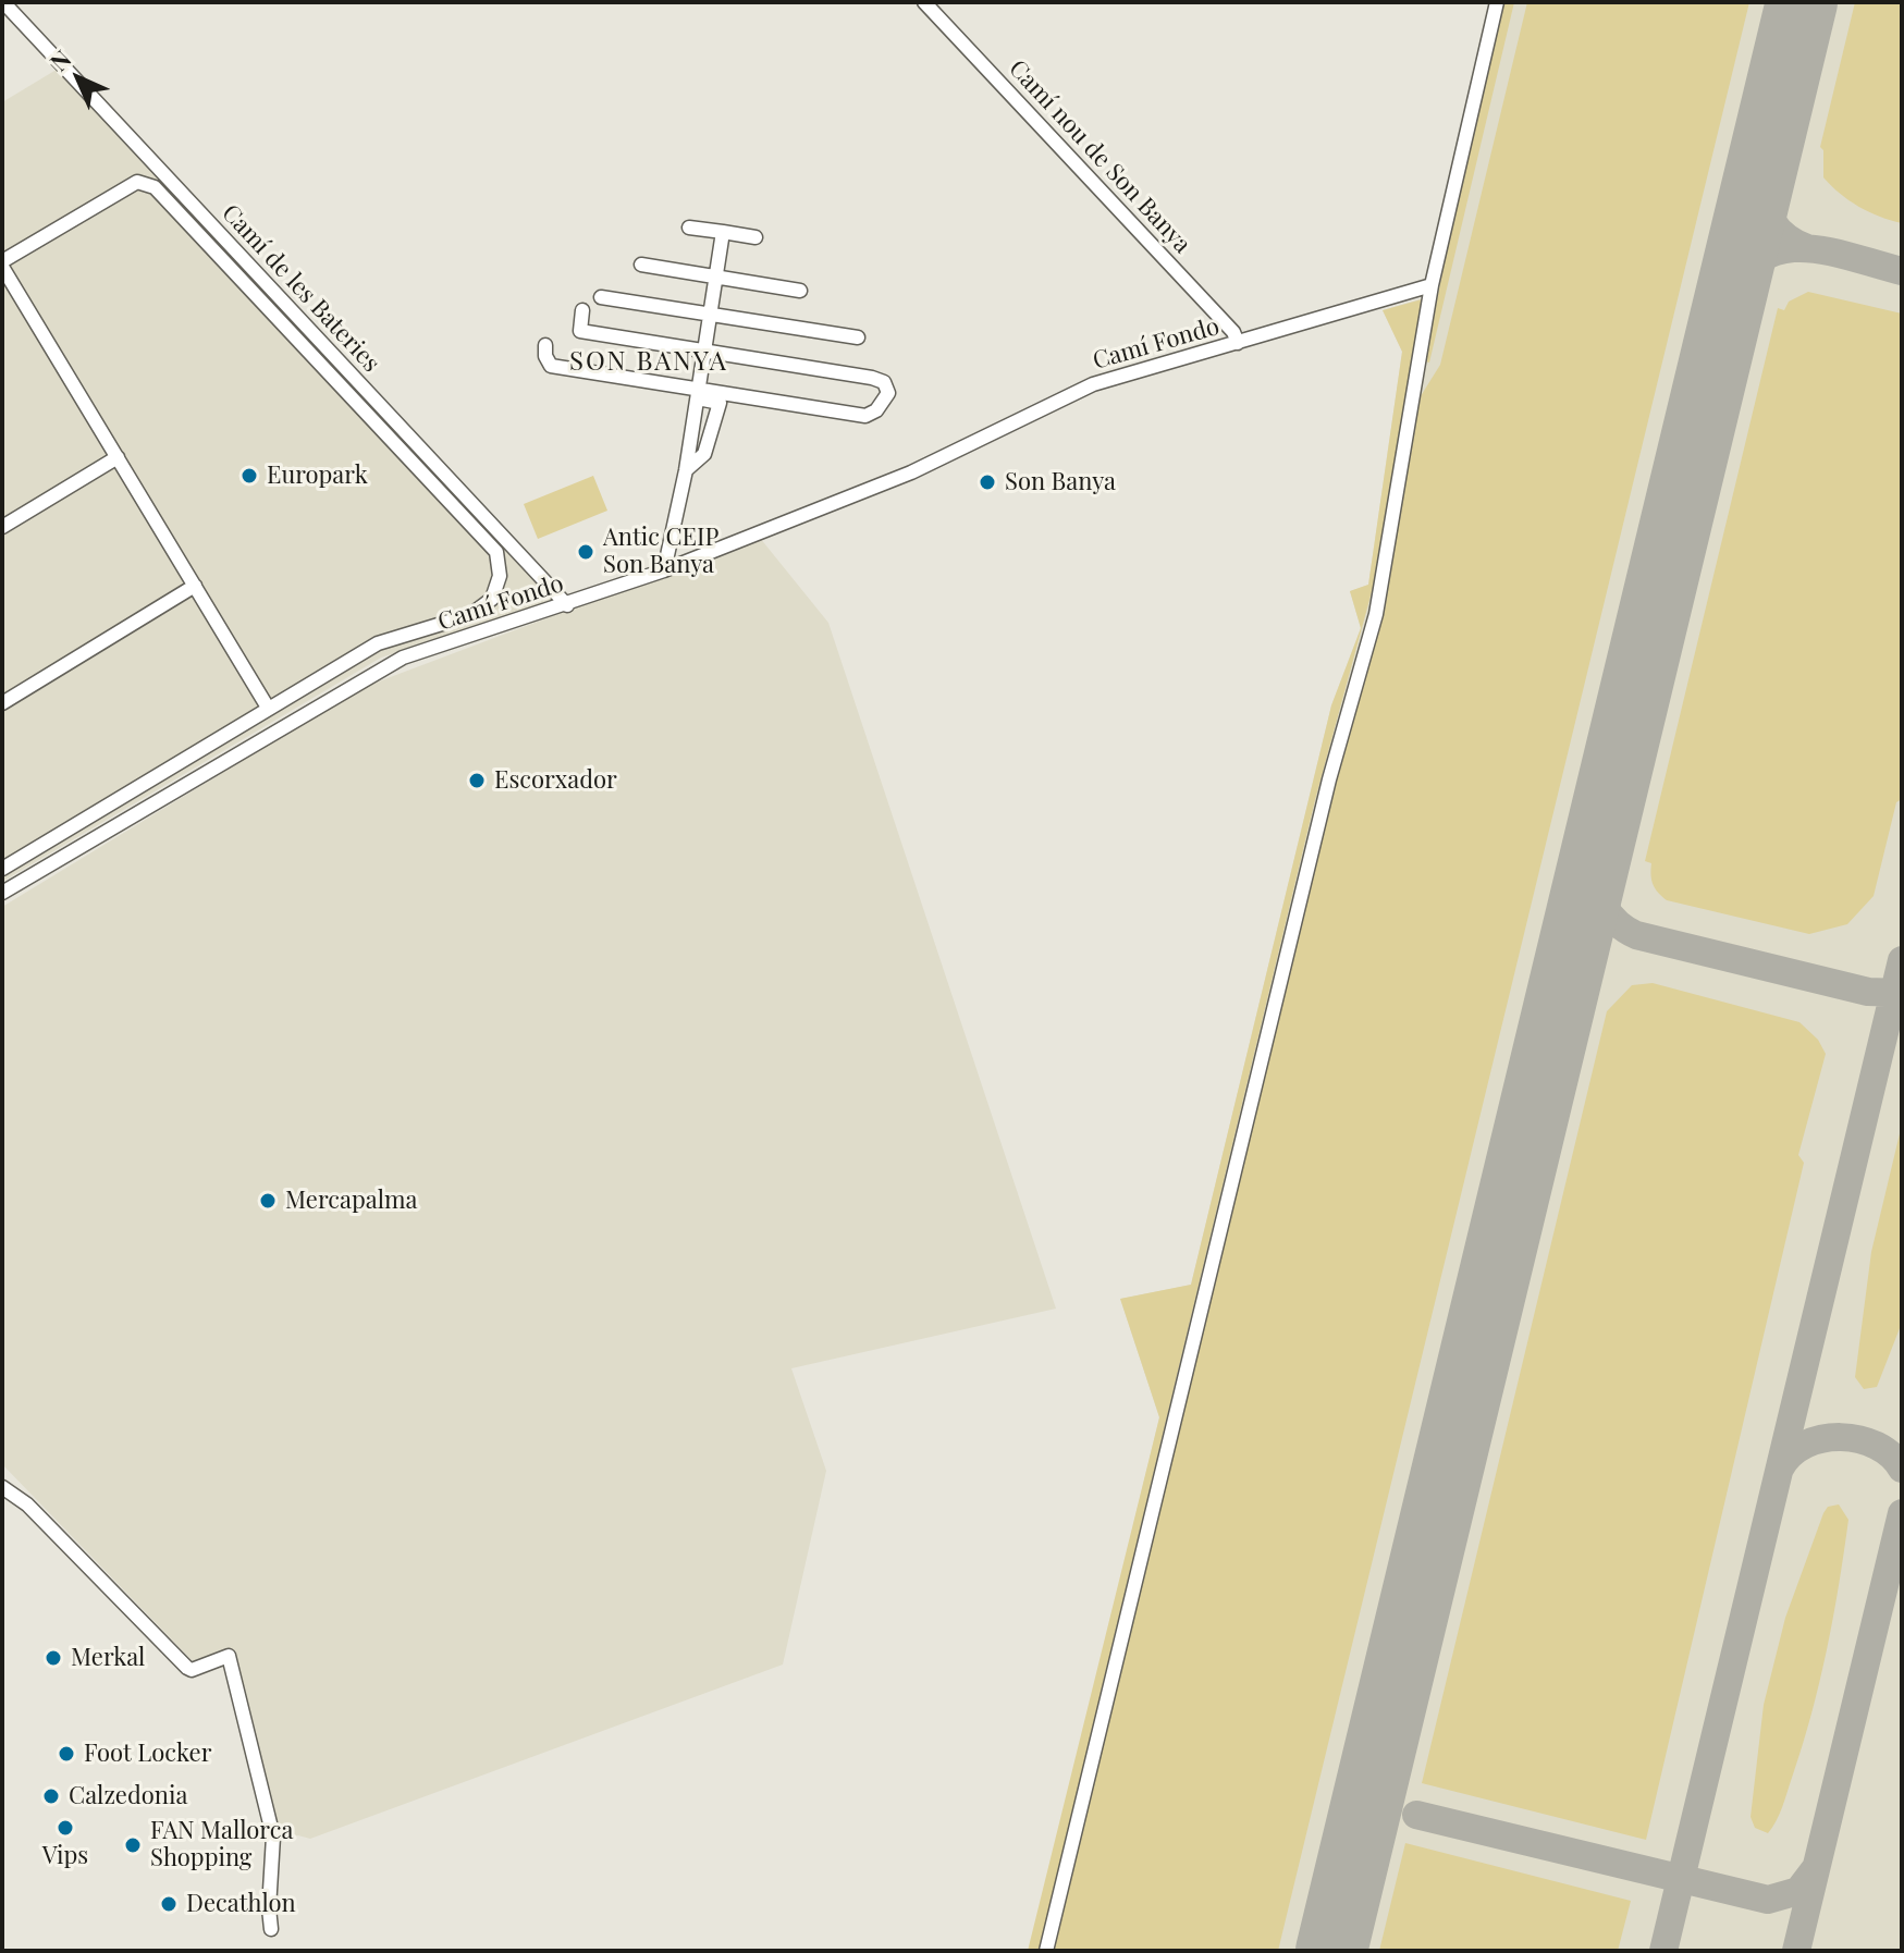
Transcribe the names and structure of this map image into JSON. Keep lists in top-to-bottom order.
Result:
{
  "streets": {
    "street": ["Camí nou de Son Banya", "Camí de les Bateries", "Camí Fondo"]
  },
  "crossings": [
    ["Camí nou de Son Banya", "Camí Fondo"],
    ["Camí de les Bateries", "Camí Fondo"]
  ],
  "districts": ["SON BANYA"],
  "places": [
    "Europark",
    "Son Banya",
    "Antic CEIP Son Banya",
    "Escorxador",
    "Mercapalma",
    "Merkal",
    "Foot Locker",
    "Calzedonia",
    "Vips",
    "FAN Mallorca Shopping",
    "Decathlon"
  ],
  "north": "top left"
}
